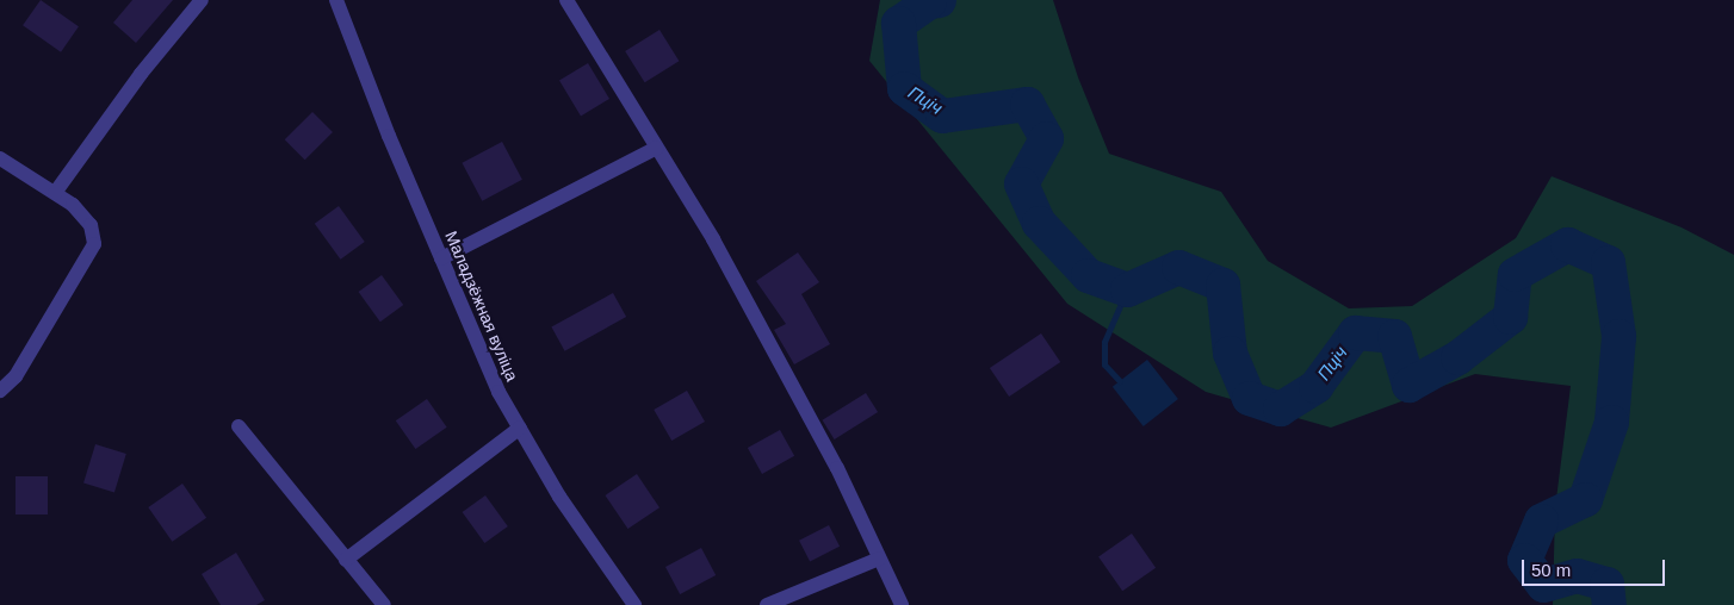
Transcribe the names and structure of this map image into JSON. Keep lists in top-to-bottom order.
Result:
{
  "streets": {
    "street": ["Маладзёжная вуліца"]
  },
  "water": ["Пціч"],
  "scale_bar": "50 m"
}
